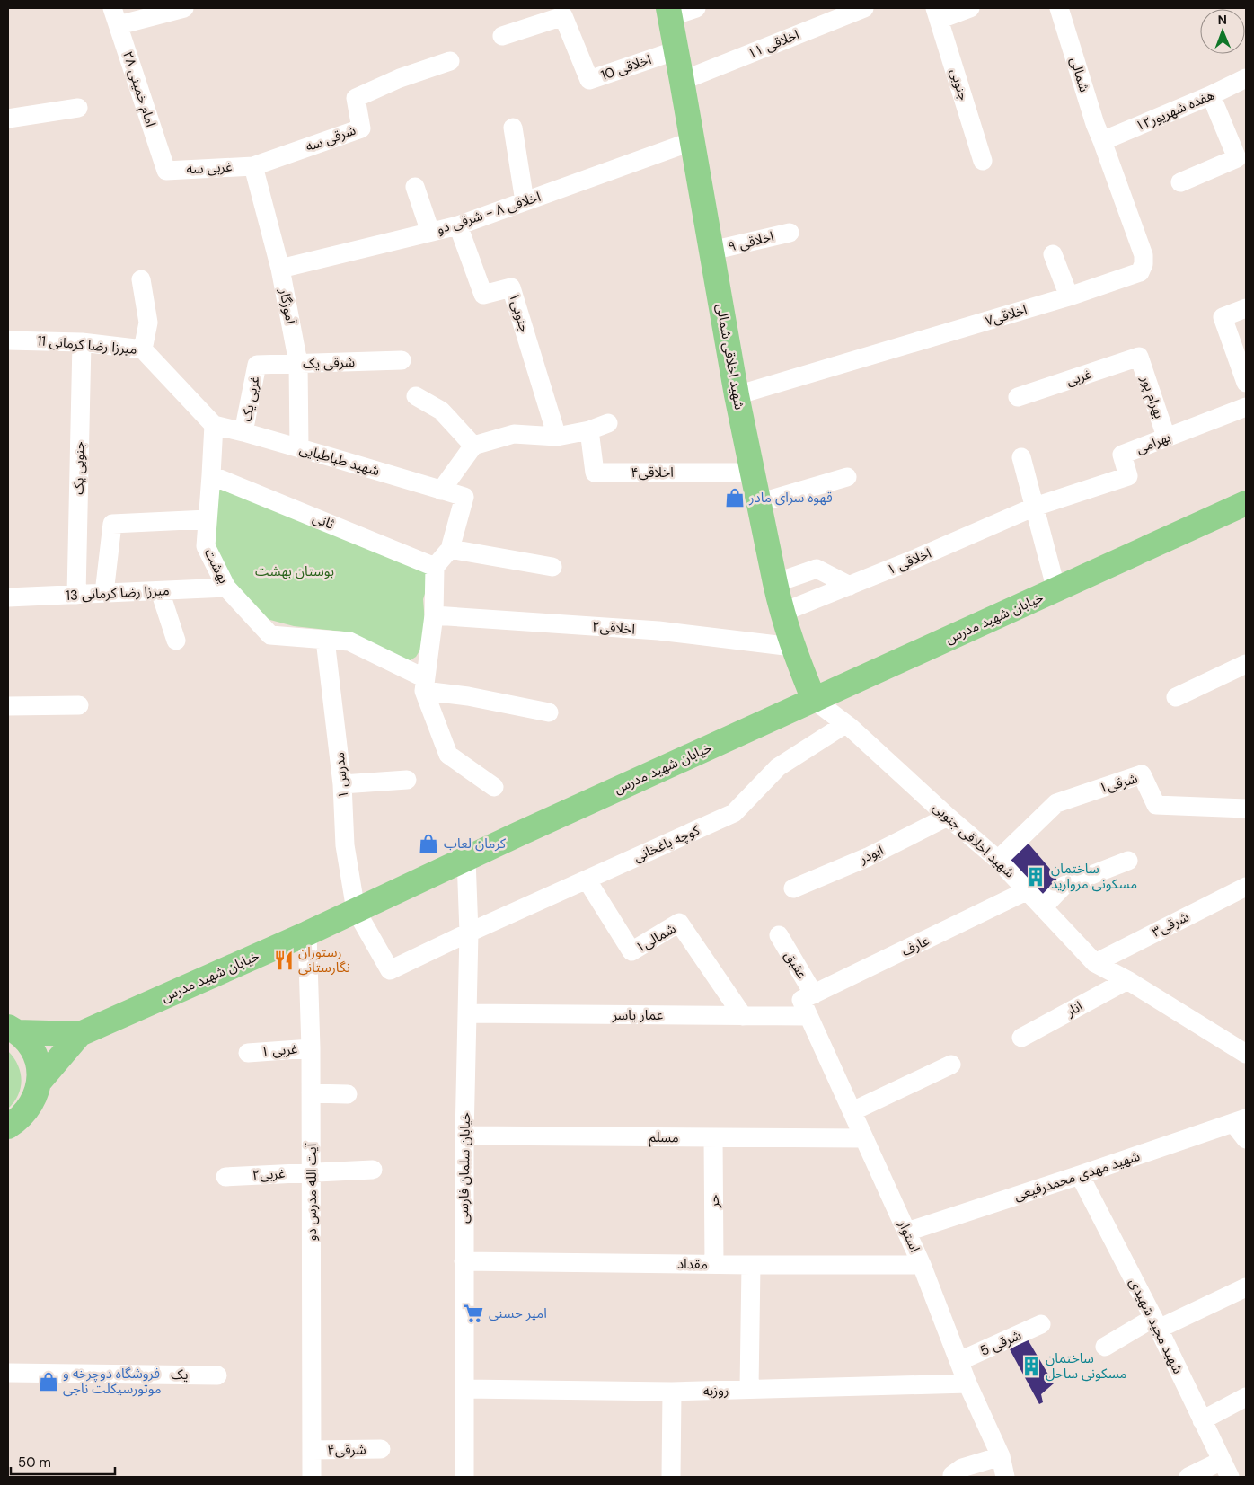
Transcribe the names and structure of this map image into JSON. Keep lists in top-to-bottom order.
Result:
{
  "streets": {
    "main road": ["شهید اخلاقی شمالی", "خیابان شهید مدرس"],
    "street": [
      "اخلاقی ۱۱",
      "اخلاقی 10",
      "شمالی",
      "جنوبی",
      "امام خمینی ۲۸",
      "هفده شهریور۱۲",
      "شرقی سه",
      "غربی سه",
      "اخلاقی ۸ - شرقی دو",
      "اخلاقی ۹",
      "آموزگار",
      "جنوبی۱",
      "اخلاقی۷",
      "میرزا رضا کرمانی 11",
      "شرقی یک",
      "غربی",
      "بهرام پور",
      "غربی یک",
      "بهرامی",
      "شهید طباطبایی",
      "جنوبی یک",
      "اخلاقی۴",
      "ثانی",
      "اخلاقی ۱",
      "بهشت",
      "میرزا رضا کرمانی 13",
      "اخلاقی۲",
      "مدرس ۱",
      "شرقی۱",
      "شهید اخلاقی جنوبی",
      "کوچه باغخانی",
      "ابوذر",
      "شرقی۳",
      "شمالی۱",
      "عارف",
      "عقیق",
      "انار",
      "عمار یاسر",
      "غربی ۱",
      "مسلم",
      "خیابان سلمان فارسی",
      "غربی۲",
      "شهید مهدی محمدرفیعی",
      "آیت الله مدرس دو",
      "حر",
      "استوار",
      "مقداد",
      "شهید مجید شهیدی",
      "شرقی 5",
      "یک",
      "روزبه",
      "شرقی۴"
    ]
  },
  "crossings": [
    ["اخلاقی ۱۱", "شهید اخلاقی شمالی"],
    ["اخلاقی 10", "شهید اخلاقی شمالی"],
    ["شمالی", "هفده شهریور۱۲"],
    ["شمالی", "اخلاقی۷"],
    ["امام خمینی ۲۸", "غربی سه"],
    ["هفده شهریور۱۲", "اخلاقی۷"],
    ["شرقی سه", "غربی سه"],
    ["شرقی سه", "آموزگار"],
    ["غربی سه", "آموزگار"],
    ["اخلاقی ۸ - شرقی دو", "آموزگار"],
    ["اخلاقی ۸ - شرقی دو", "جنوبی۱"],
    ["اخلاقی ۸ - شرقی دو", "شهید اخلاقی شمالی"],
    ["اخلاقی ۹", "شهید اخلاقی شمالی"],
    ["آموزگار", "شرقی یک"],
    ["آموزگار", "شهید طباطبایی"],
    ["اخلاقی۷", "شهید اخلاقی شمالی"],
    ["میرزا رضا کرمانی 11", "شهید طباطبایی"],
    ["میرزا رضا کرمانی 11", "جنوبی یک"],
    ["میرزا رضا کرمانی 11", "بهشت"],
    ["شهید اخلاقی شمالی", "اخلاقی۴"],
    ["شهید اخلاقی شمالی", "اخلاقی ۱"],
    ["شهید اخلاقی شمالی", "خیابان شهید مدرس"],
    ["شهید اخلاقی شمالی", "اخلاقی۲"],
    ["شهید اخلاقی شمالی", "شهید اخلاقی جنوبی"],
    ["شرقی یک", "غربی یک"],
    ["غربی", "بهرام پور"],
    ["بهرام پور", "بهرامی"],
    ["غربی یک", "شهید طباطبایی"],
    ["بهرامی", "اخلاقی ۱"],
    ["شهید طباطبایی", "بهشت"],
    ["جنوبی یک", "میرزا رضا کرمانی 13"],
    ["ثانی", "بهشت"],
    ["بهشت", "میرزا رضا کرمانی 13"],
    ["بهشت", "مدرس ۱"],
    ["خیابان شهید مدرس", "مدرس ۱"],
    ["خیابان شهید مدرس", "شهید اخلاقی جنوبی"],
    ["خیابان شهید مدرس", "کوچه باغخانی"],
    ["خیابان شهید مدرس", "خیابان سلمان فارسی"],
    ["خیابان شهید مدرس", "آیت الله مدرس دو"],
    ["مدرس ۱", "کوچه باغخانی"],
    ["شرقی۱", "شهید اخلاقی جنوبی"],
    ["شهید اخلاقی جنوبی", "کوچه باغخانی"],
    ["شهید اخلاقی جنوبی", "ابوذر"],
    ["شهید اخلاقی جنوبی", "شرقی۳"],
    ["شهید اخلاقی جنوبی", "عارف"],
    ["شهید اخلاقی جنوبی", "انار"],
    ["کوچه باغخانی", "شمالی۱"],
    ["کوچه باغخانی", "خیابان سلمان فارسی"],
    ["شمالی۱", "عمار یاسر"],
    ["عارف", "عقیق"],
    ["عارف", "عمار یاسر"],
    ["عارف", "استوار"],
    ["عقیق", "عمار یاسر"],
    ["عقیق", "استوار"],
    ["عمار یاسر", "خیابان سلمان فارسی"],
    ["عمار یاسر", "استوار"],
    ["غربی ۱", "آیت الله مدرس دو"],
    ["مسلم", "خیابان سلمان فارسی"],
    ["مسلم", "حر"],
    ["مسلم", "استوار"],
    ["خیابان سلمان فارسی", "مقداد"],
    ["خیابان سلمان فارسی", "روزبه"],
    ["غربی۲", "آیت الله مدرس دو"],
    ["شهید مهدی محمدرفیعی", "استوار"],
    ["شهید مهدی محمدرفیعی", "شهید مجید شهیدی"],
    ["آیت الله مدرس دو", "شرقی۴"],
    ["حر", "مقداد"],
    ["استوار", "مقداد"],
    ["استوار", "شرقی 5"],
    ["استوار", "روزبه"]
  ],
  "parks": ["بوستان بهشت"],
  "places": {
    "shop": ["قهوه سرای مادر", "کرمان لعاب", "فروشگاه دوچرخه و موتورسیکلت ناجی"],
    "building": ["ساختمان مسکونی مروارید", "ساختمان مسکونی ساحل"],
    "restaurant": ["رستوران نگارستانی"],
    "supermarket": ["امیر حسنی"]
  },
  "scale_bar": "50 m",
  "north": "top"
}
